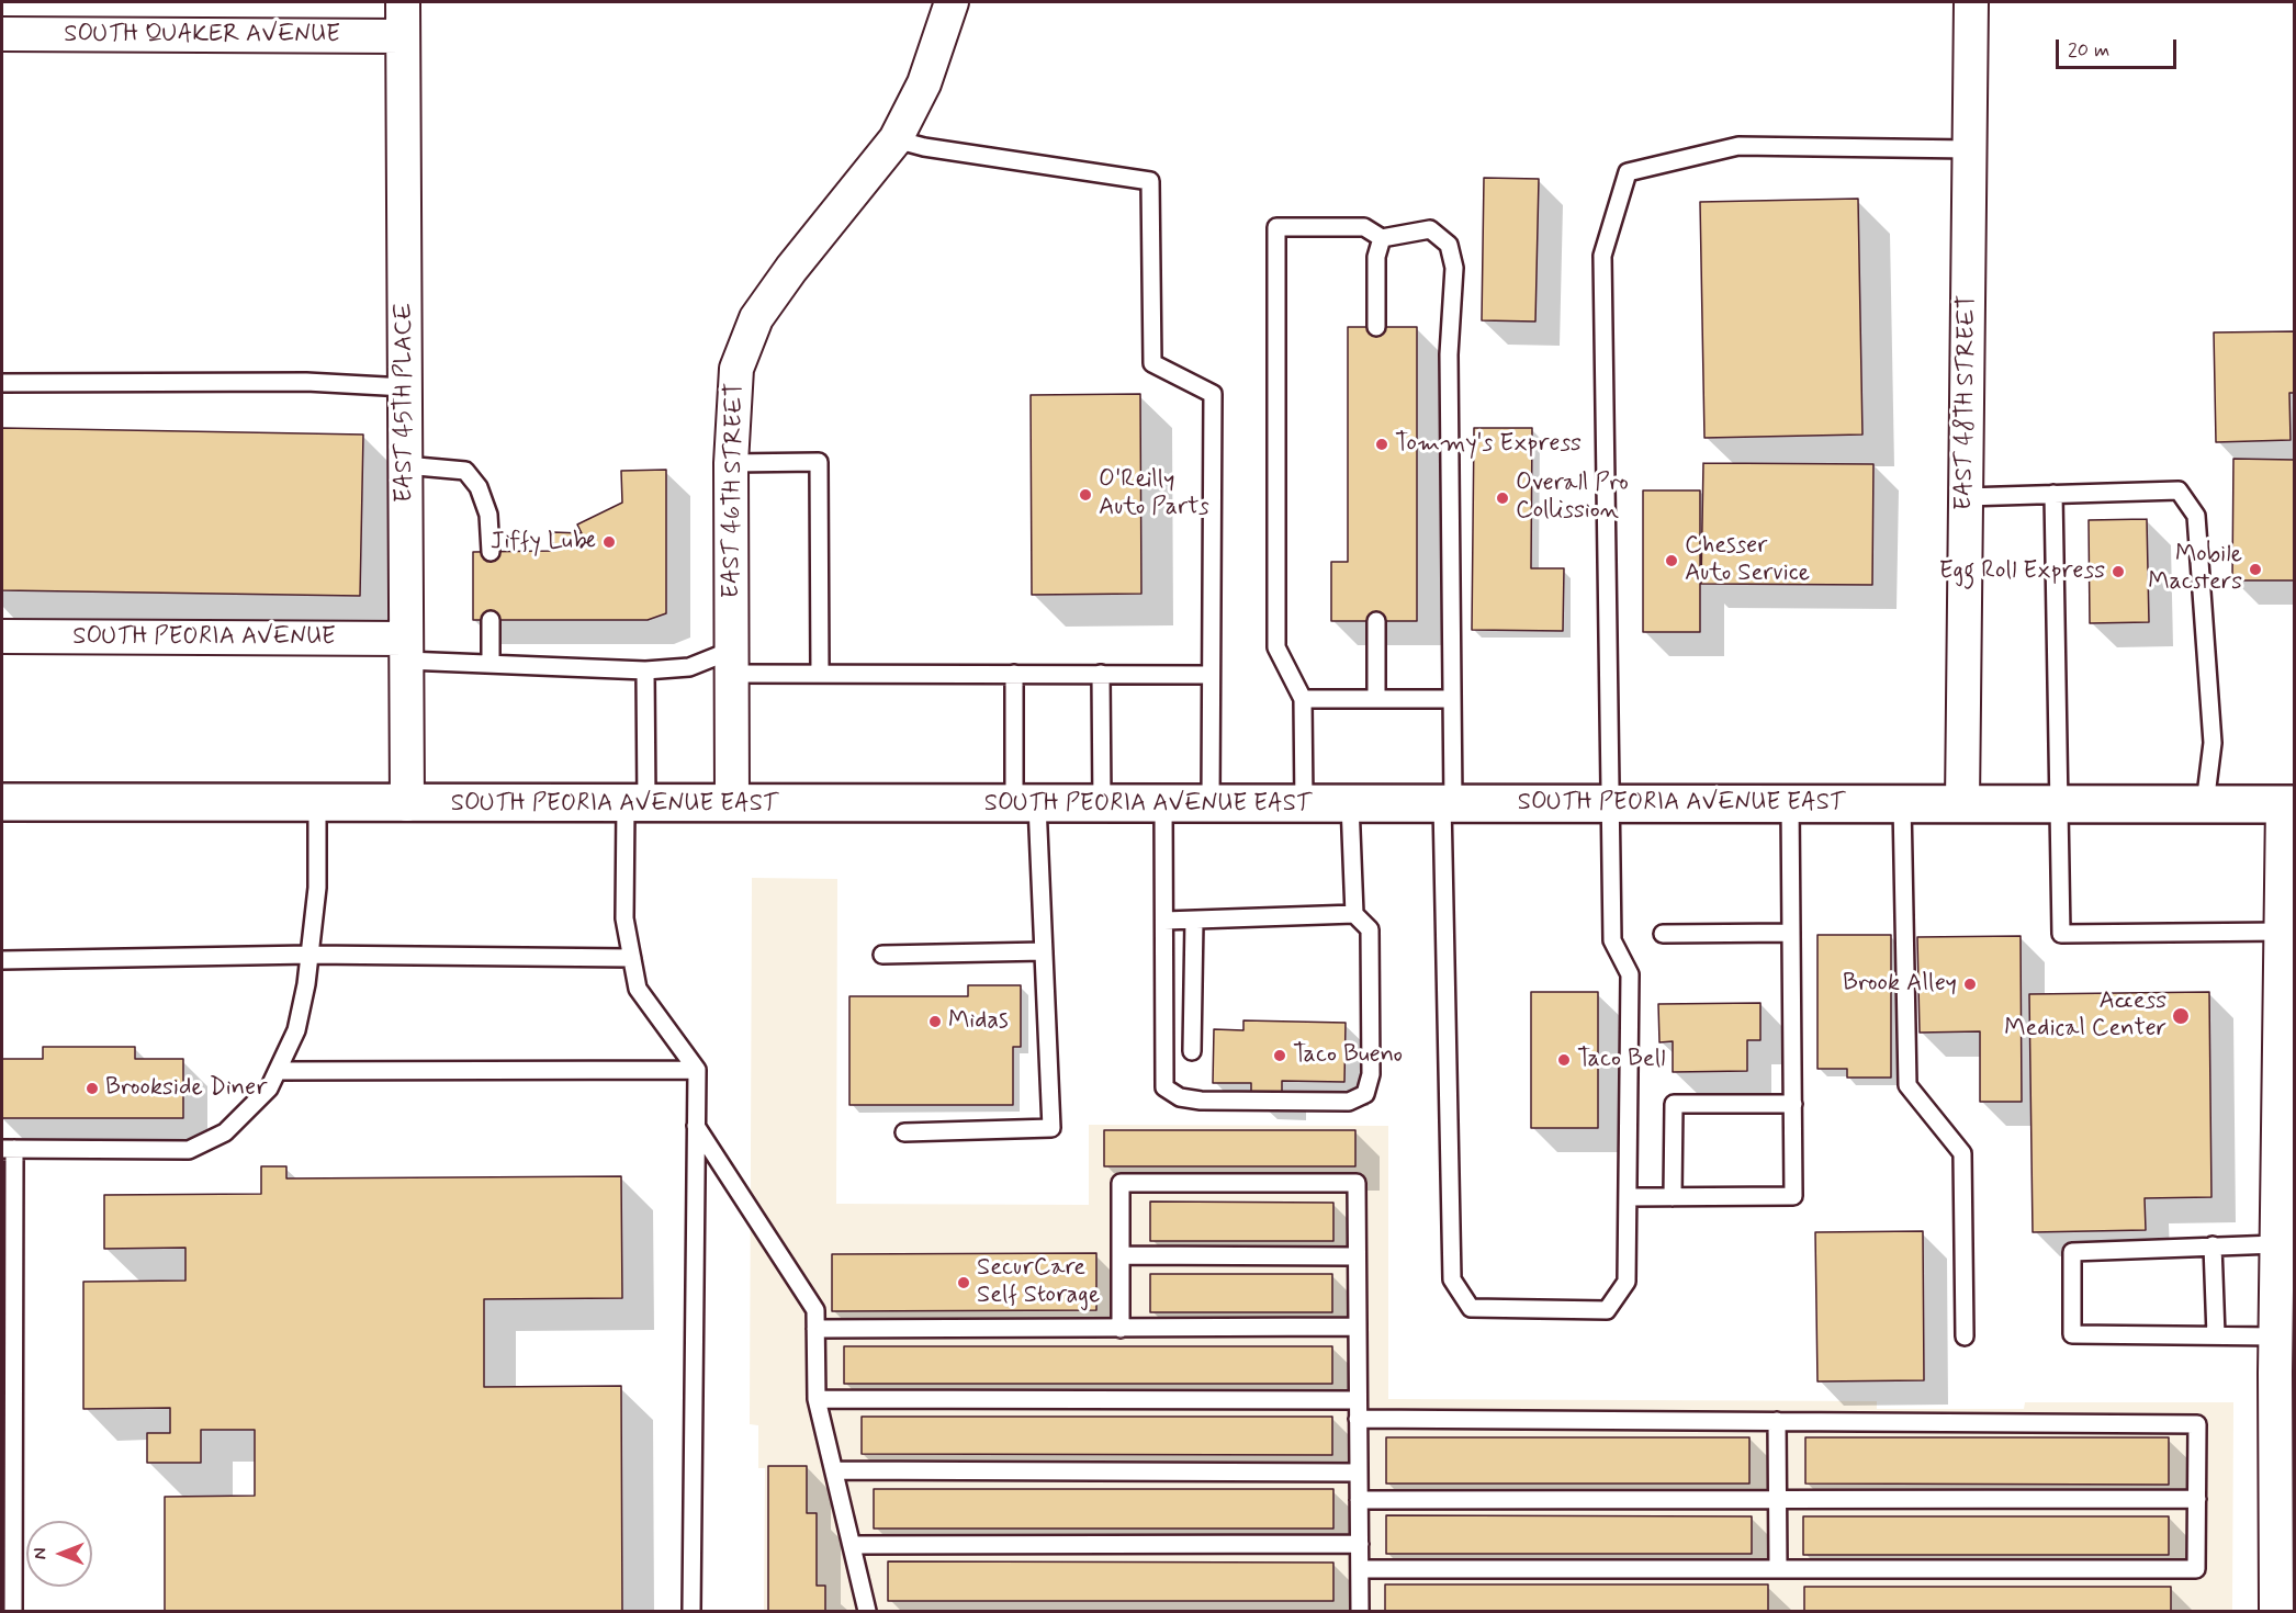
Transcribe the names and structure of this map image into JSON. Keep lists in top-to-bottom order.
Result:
{
  "streets": {
    "main road": ["SOUTH PEORIA AVENUE EAST"],
    "street": [
      "SOUTH QUAKER AVENUE",
      "EAST 45TH PLACE",
      "EAST 48TH STREET",
      "EAST 46TH STREET",
      "SOUTH PEORIA AVENUE"
    ]
  },
  "crossings": [
    ["SOUTH QUAKER AVENUE", "EAST 45TH PLACE"],
    ["EAST 45TH PLACE", "SOUTH PEORIA AVENUE"],
    ["EAST 45TH PLACE", "SOUTH PEORIA AVENUE EAST"],
    ["EAST 48TH STREET", "SOUTH PEORIA AVENUE EAST"],
    ["EAST 46TH STREET", "SOUTH PEORIA AVENUE EAST"]
  ],
  "places": [
    "Tommy's Express",
    "O'Reilly Auto Parts",
    "Overall Pro Collission",
    "Jiffy Lube",
    "Chesser Auto Service",
    "Mobile Macsters",
    "Egg Roll Express",
    "Brook Alley",
    "Access Medical Center",
    "Midas",
    "Taco Bueno",
    "Taco Bell",
    "Brookside Diner",
    "SecurCare Self Storage"
  ],
  "scale_bar": "20 m",
  "north": "left"
}
